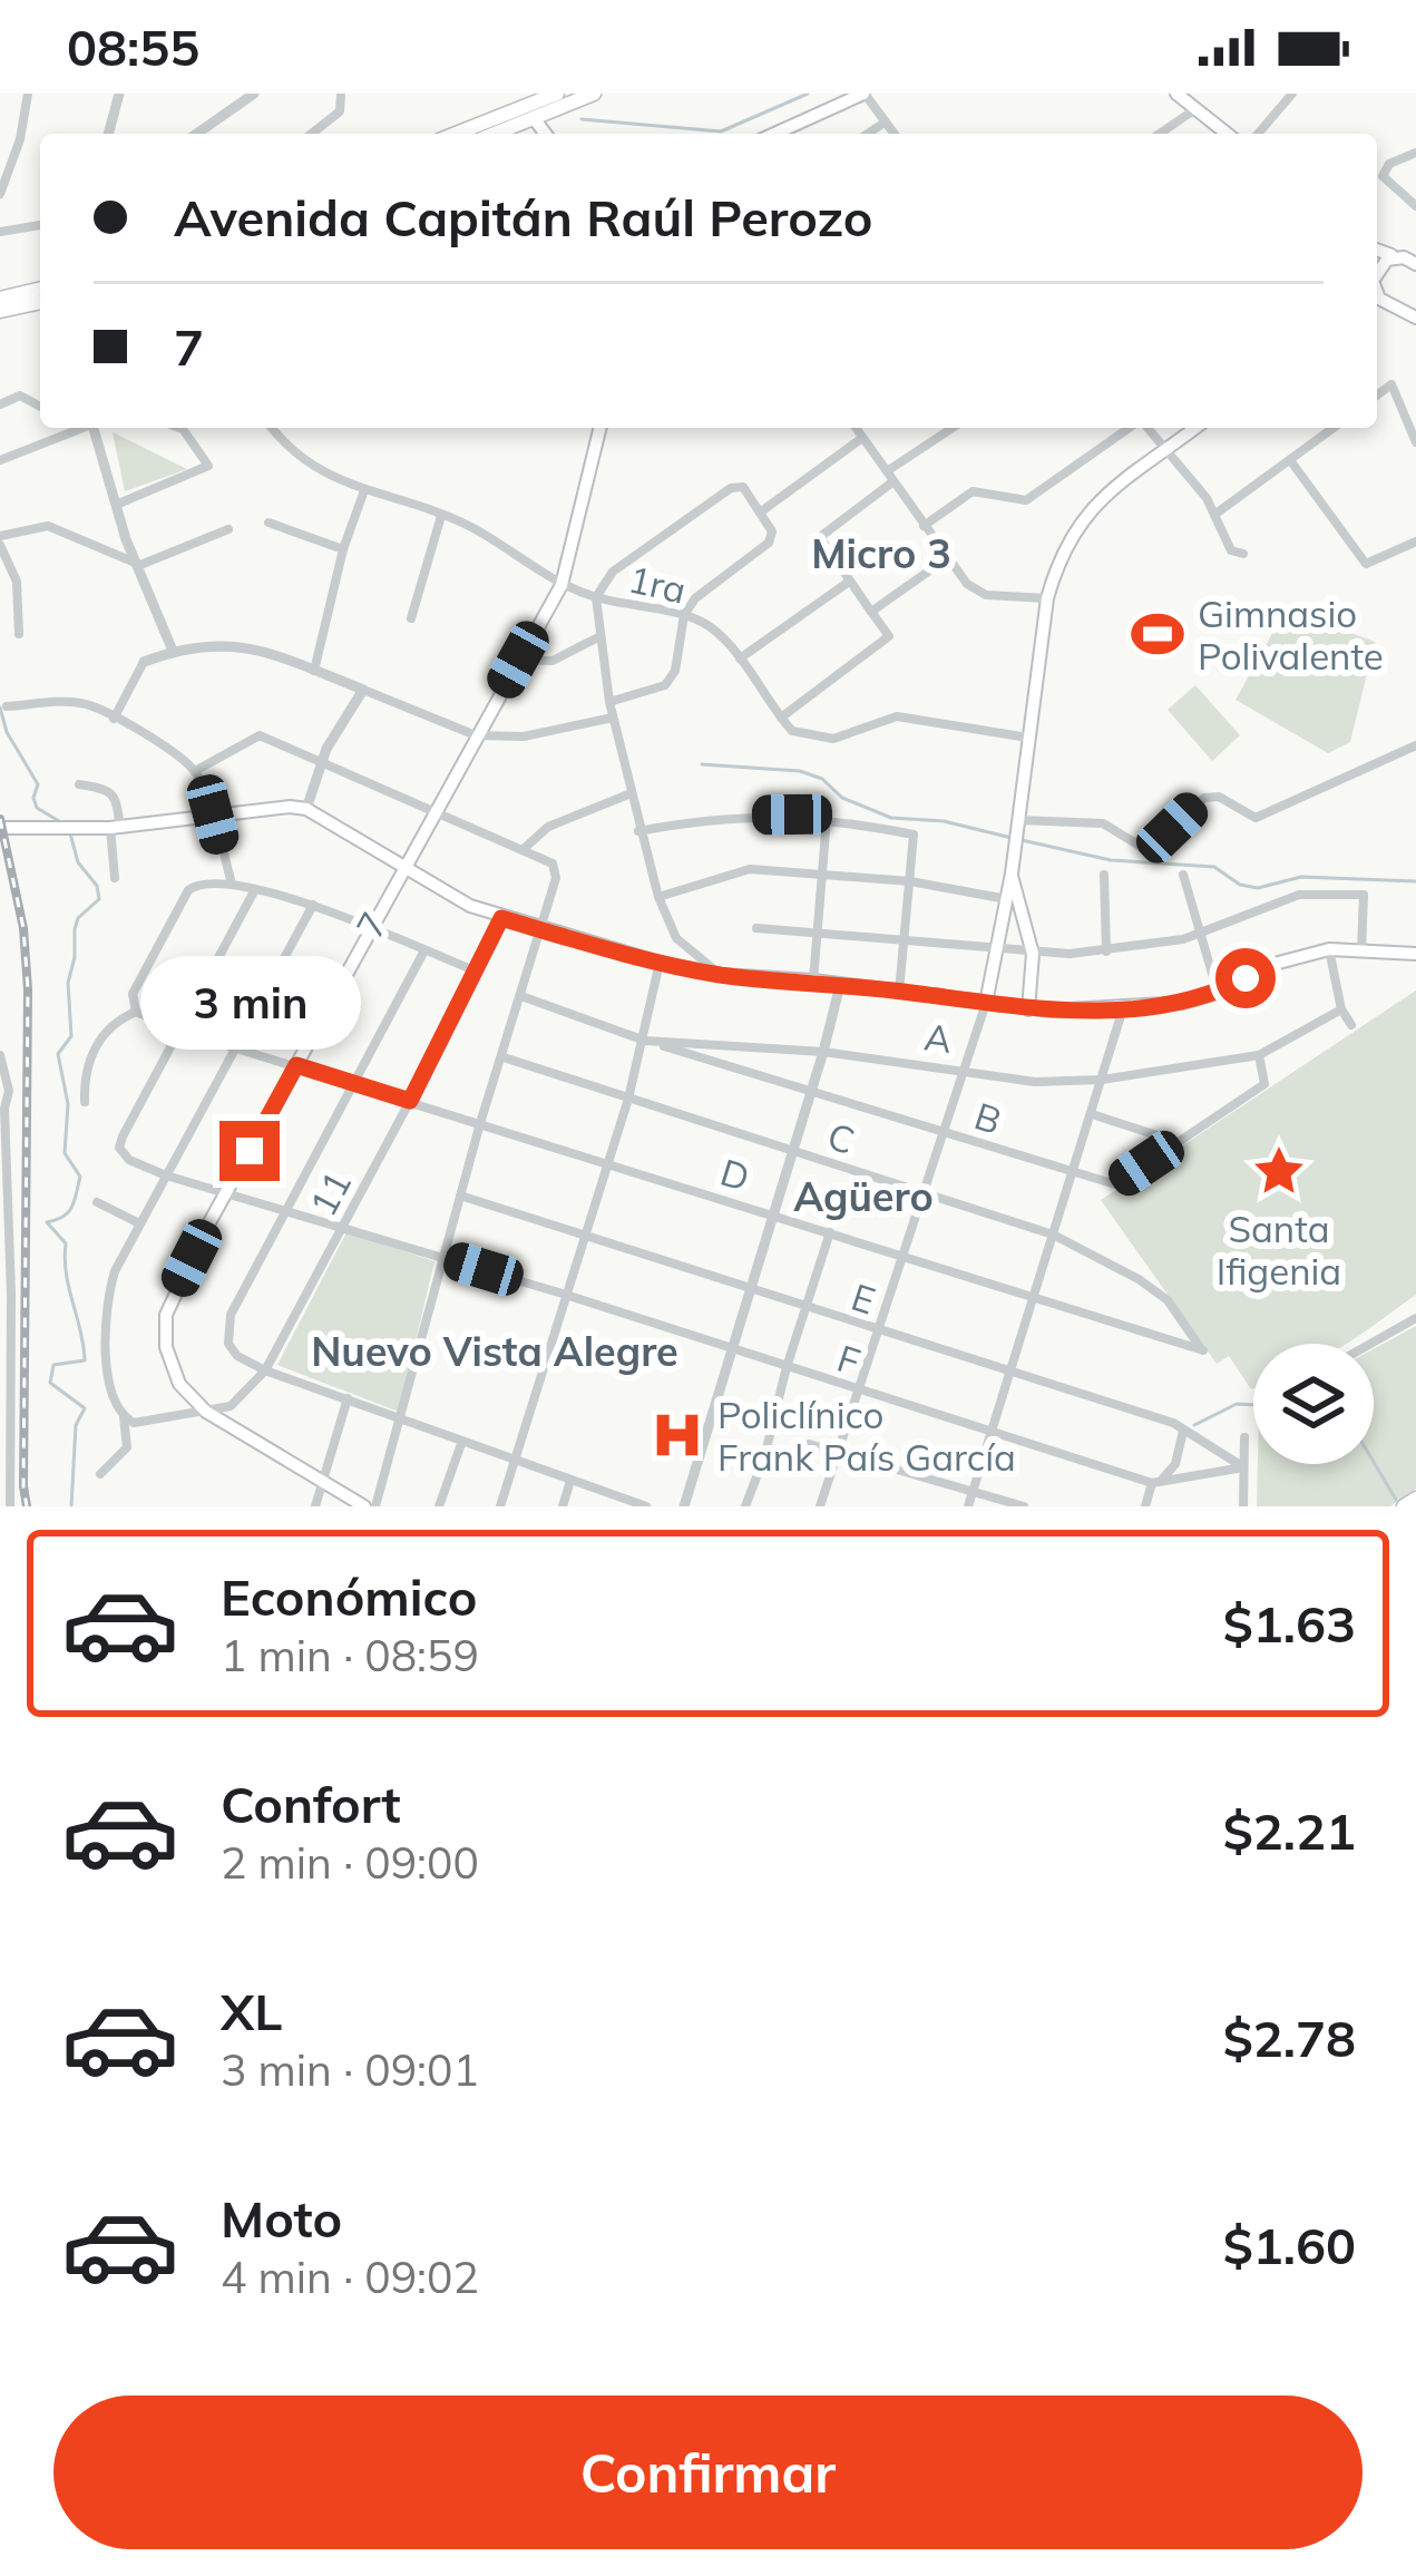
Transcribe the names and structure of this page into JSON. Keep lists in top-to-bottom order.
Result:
{
  "streets": {
    "main road": ["7"],
    "street": [
      "1ra",
      "A",
      "B",
      "C",
      "D",
      "11",
      "E",
      "F"
    ]
  },
  "crossings": [
    ["1ra", "7"],
    ["7", "D"],
    ["7", "11"],
    ["7", "F"],
    ["A", "B"],
    ["C", "D"],
    ["D", "11"],
    ["11", "F"],
    ["E", "F"]
  ],
  "districts": ["Micro 3", "Agüero", "Nuevo Vista Alegre"],
  "places": {
    "sports": ["Gimnasio Polivalente"],
    "place": ["Santa Ifigenia"],
    "hospital": ["Policlínico Frank País García"]
  },
  "page": {
    "status": "08:55",
    "banner": ["Avenida Capitán Raúl Perozo", "7"],
    "bubble": "3 min",
    "list": [
      {
        "name": "Económico",
        "note": "1 min · 08:59",
        "value": "$1.63"
      },
      {
        "name": "Confort",
        "note": "2 min · 09:00",
        "value": "$2.21"
      },
      {
        "name": "XL",
        "note": "3 min · 09:01",
        "value": "$2.78"
      },
      {
        "name": "Moto",
        "note": "4 min · 09:02",
        "value": "$1.60"
      }
    ],
    "buttons": "Confirmar"
  }
}
